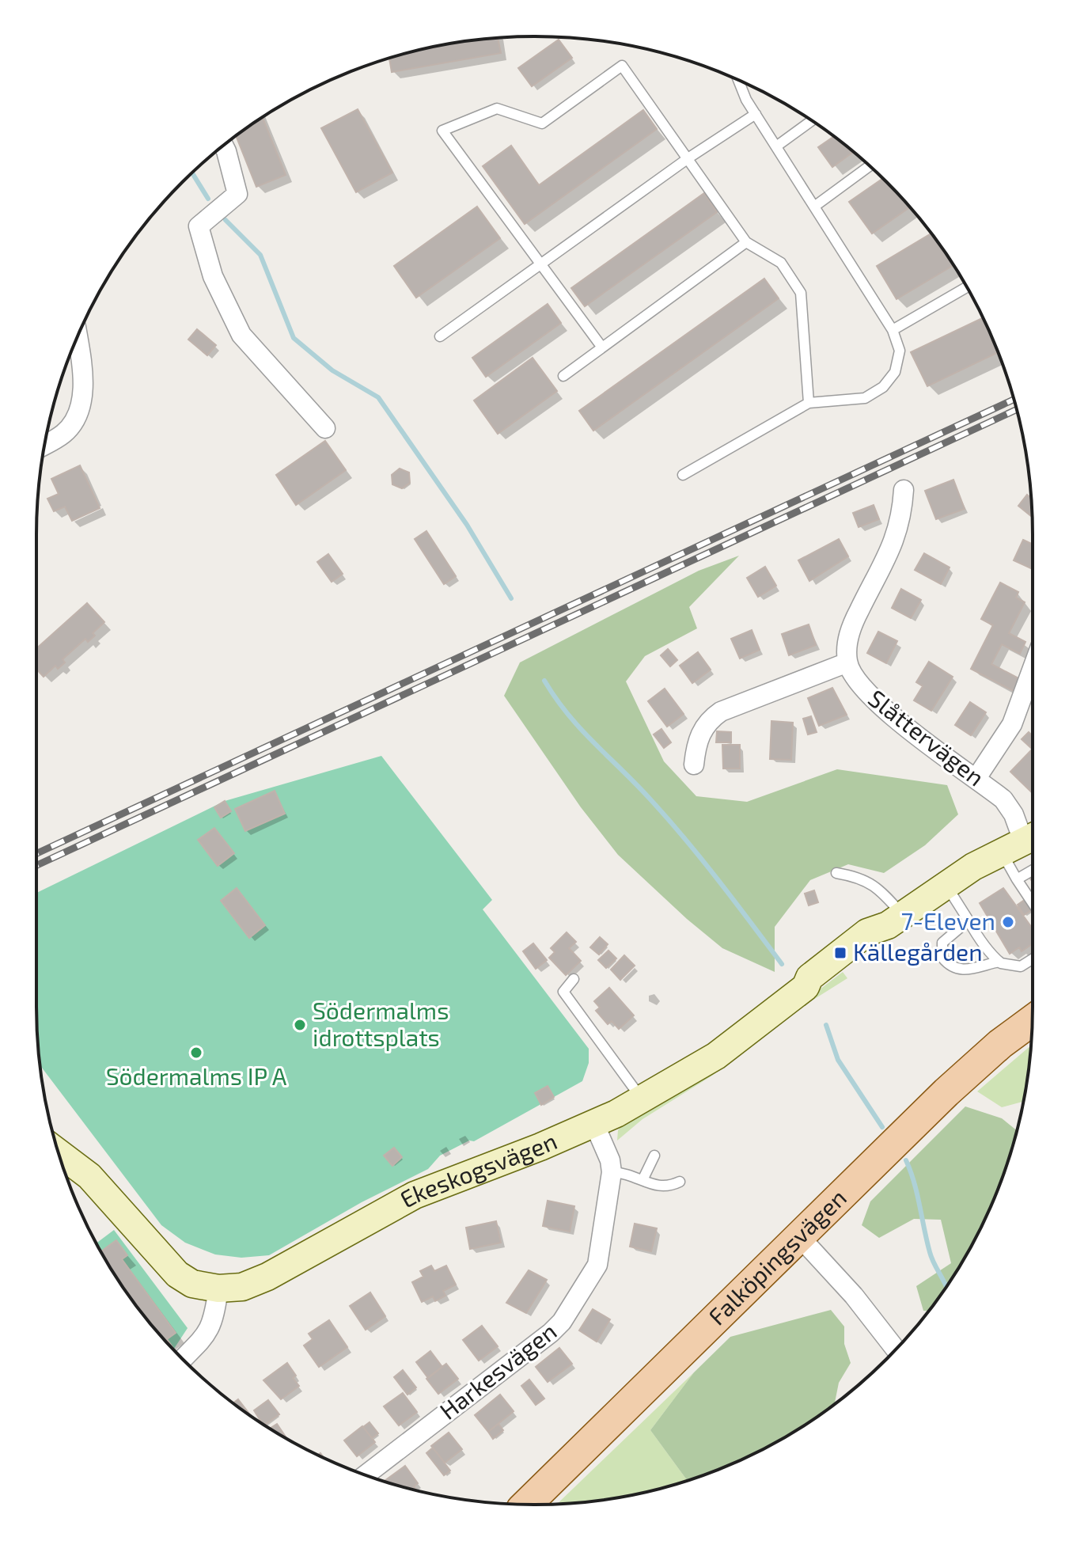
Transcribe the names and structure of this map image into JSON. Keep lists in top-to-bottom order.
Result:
{
  "streets": {
    "main road": ["Falköpingsvägen"],
    "street": ["Slåttervägen", "Ekeskogsvägen", "Harkesvägen"]
  },
  "crossings": [
    ["Slåttervägen", "Ekeskogsvägen"],
    ["Ekeskogsvägen", "Harkesvägen"]
  ],
  "places": {
    "other": ["7-Eleven", "Södermalms idrottsplats", "Södermalms IP A"],
    "transit": ["Källegården"]
  }
}
